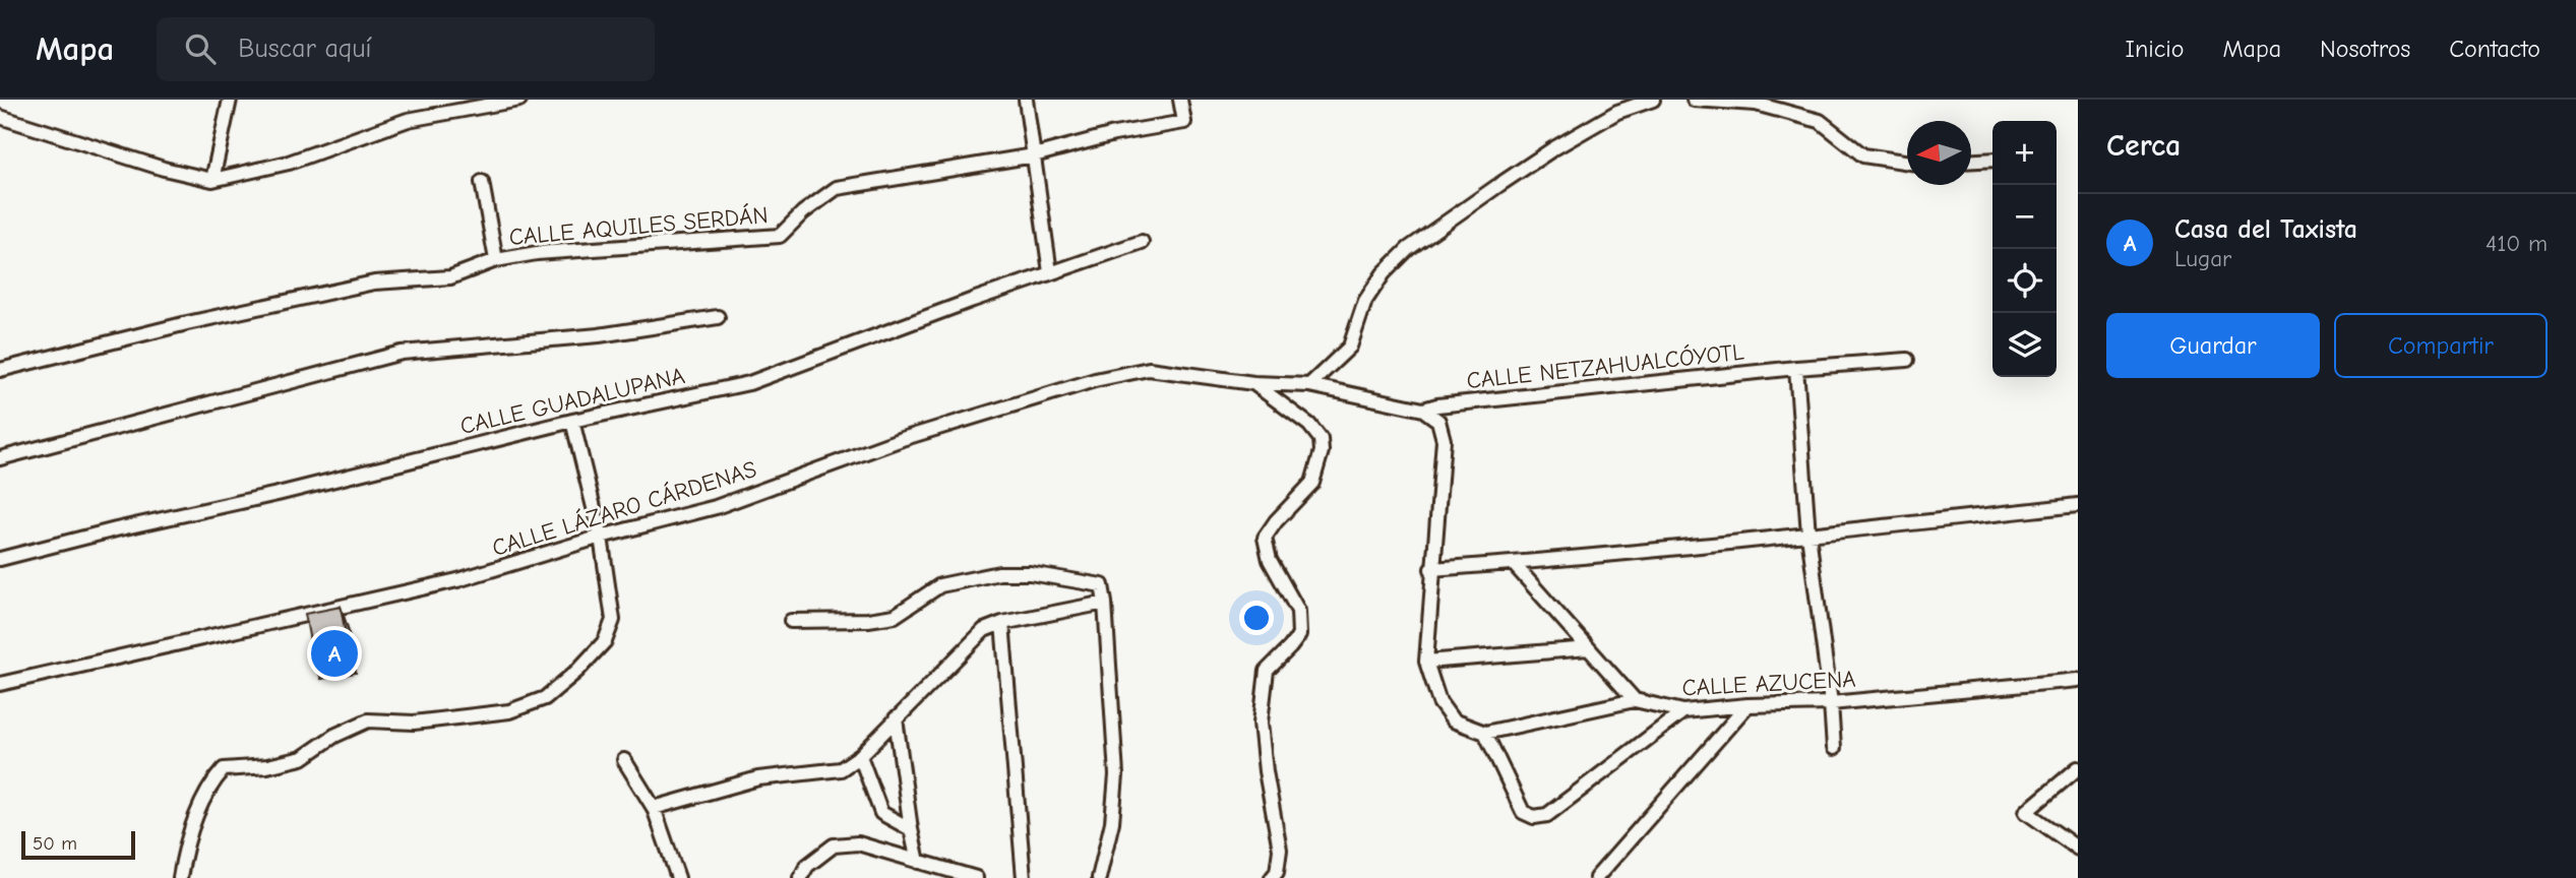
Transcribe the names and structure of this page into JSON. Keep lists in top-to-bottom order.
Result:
{
  "streets": {
    "street": [
      "CALLE AQUILES SERDÁN",
      "CALLE NETZAHUALCÓYOTL",
      "CALLE GUADALUPANA",
      "CALLE LÁZARO CÁRDENAS",
      "CALLE AZUCENA"
    ]
  },
  "crossings": [
    ["CALLE NETZAHUALCÓYOTL", "CALLE LÁZARO CÁRDENAS"]
  ],
  "scale_bar": "50 m",
  "north": "left",
  "page": {
    "header": "Mapa",
    "search": "Buscar aquí",
    "nav": [
      "Inicio",
      "Mapa",
      "Nosotros",
      "Contacto"
    ],
    "heading": "Cerca",
    "map_buttons": ["+", "−"],
    "list": [
      {
        "mark": "A",
        "name": "Casa del Taxista",
        "note": "Lugar",
        "value": "410 m"
      }
    ],
    "buttons": ["Guardar", "Compartir"],
    "pins": "A",
    "scale": "50 m"
  }
}
